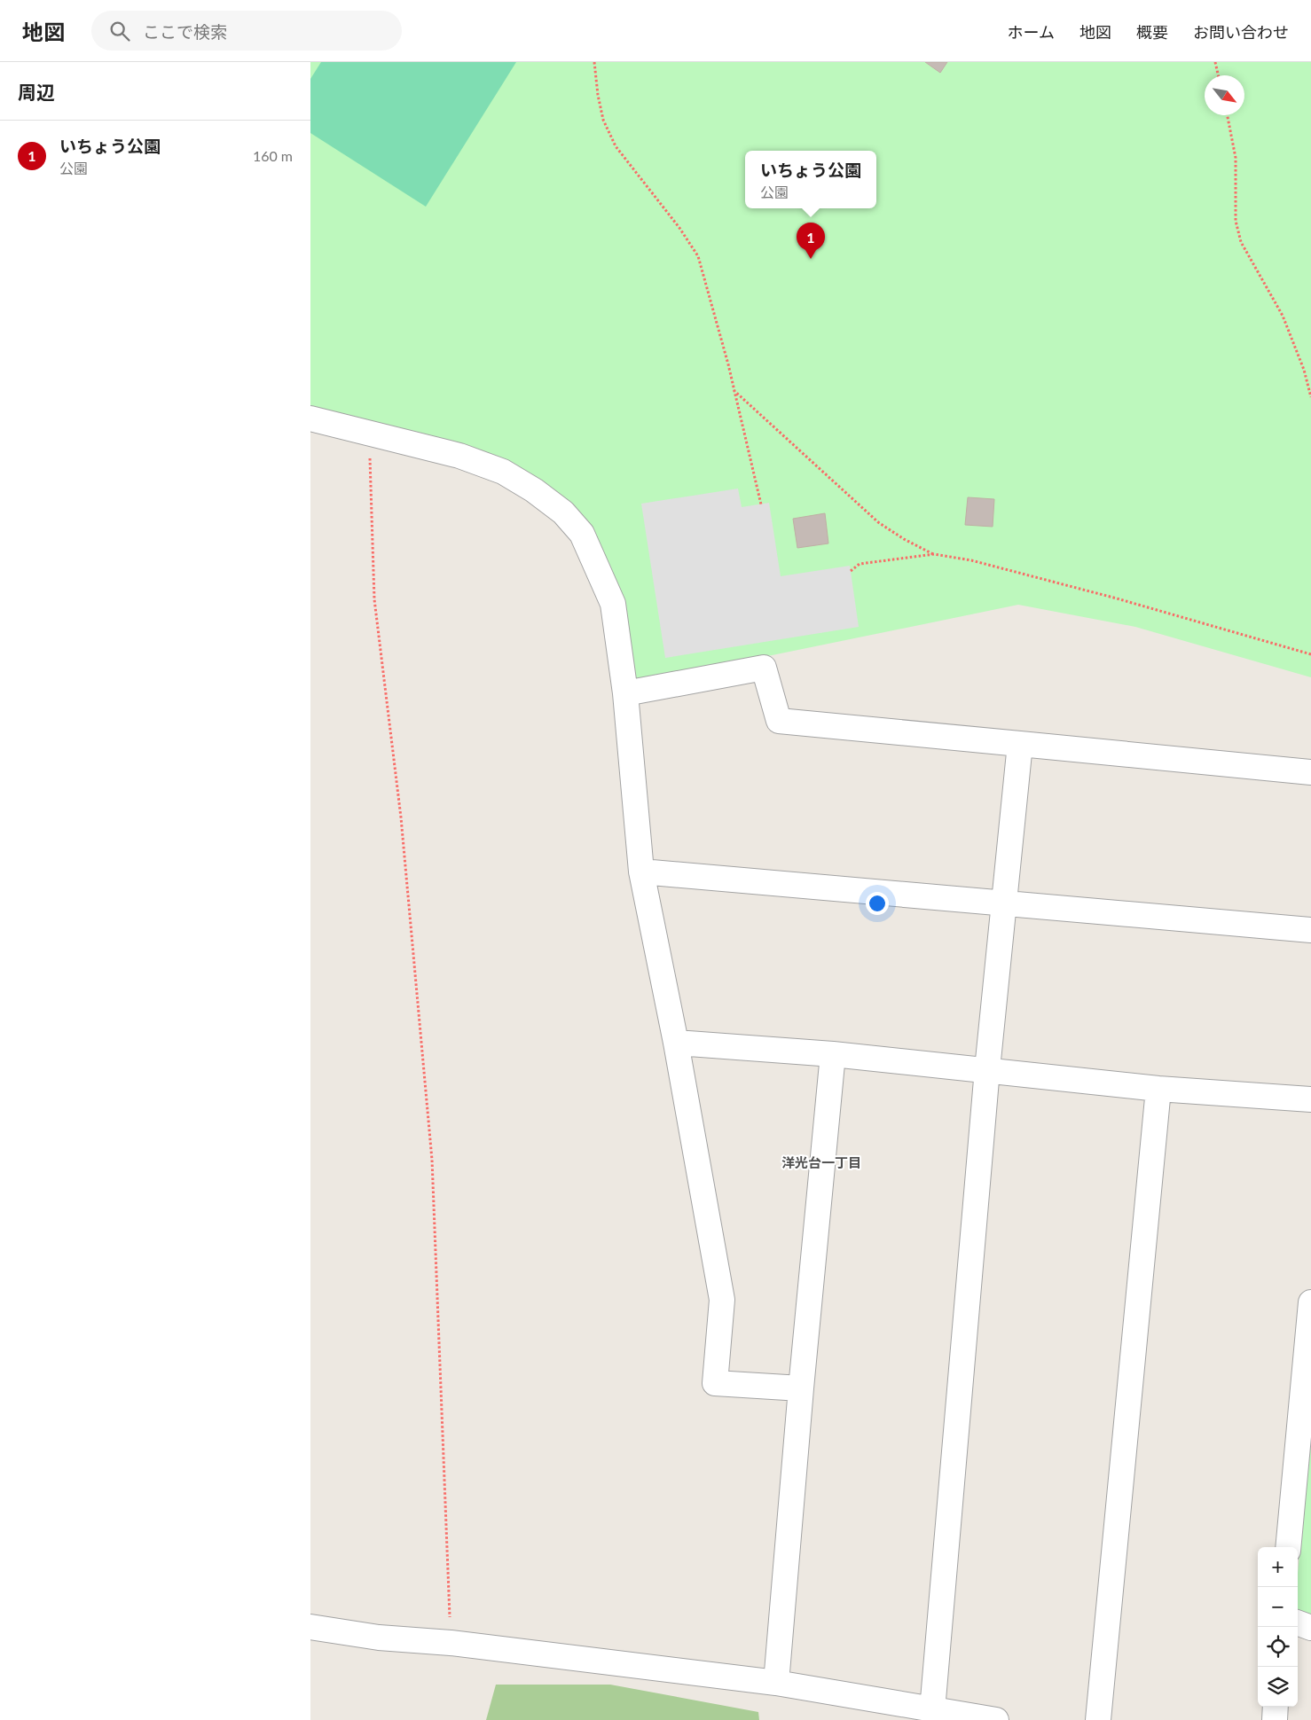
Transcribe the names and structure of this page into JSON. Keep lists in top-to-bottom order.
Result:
{
  "districts": ["洋光台一丁目"],
  "north": "bottom right",
  "page": {
    "header": "地図",
    "search": "ここで検索",
    "nav": [
      "ホーム",
      "地図",
      "概要",
      "お問い合わせ"
    ],
    "heading": "周辺",
    "list": [
      {
        "mark": "1",
        "name": "いちょう公園",
        "note": "公園",
        "value": "160 m"
      }
    ],
    "popup": ["いちょう公園", "公園"],
    "pins": "1",
    "map_buttons": ["+", "−"]
  }
}
